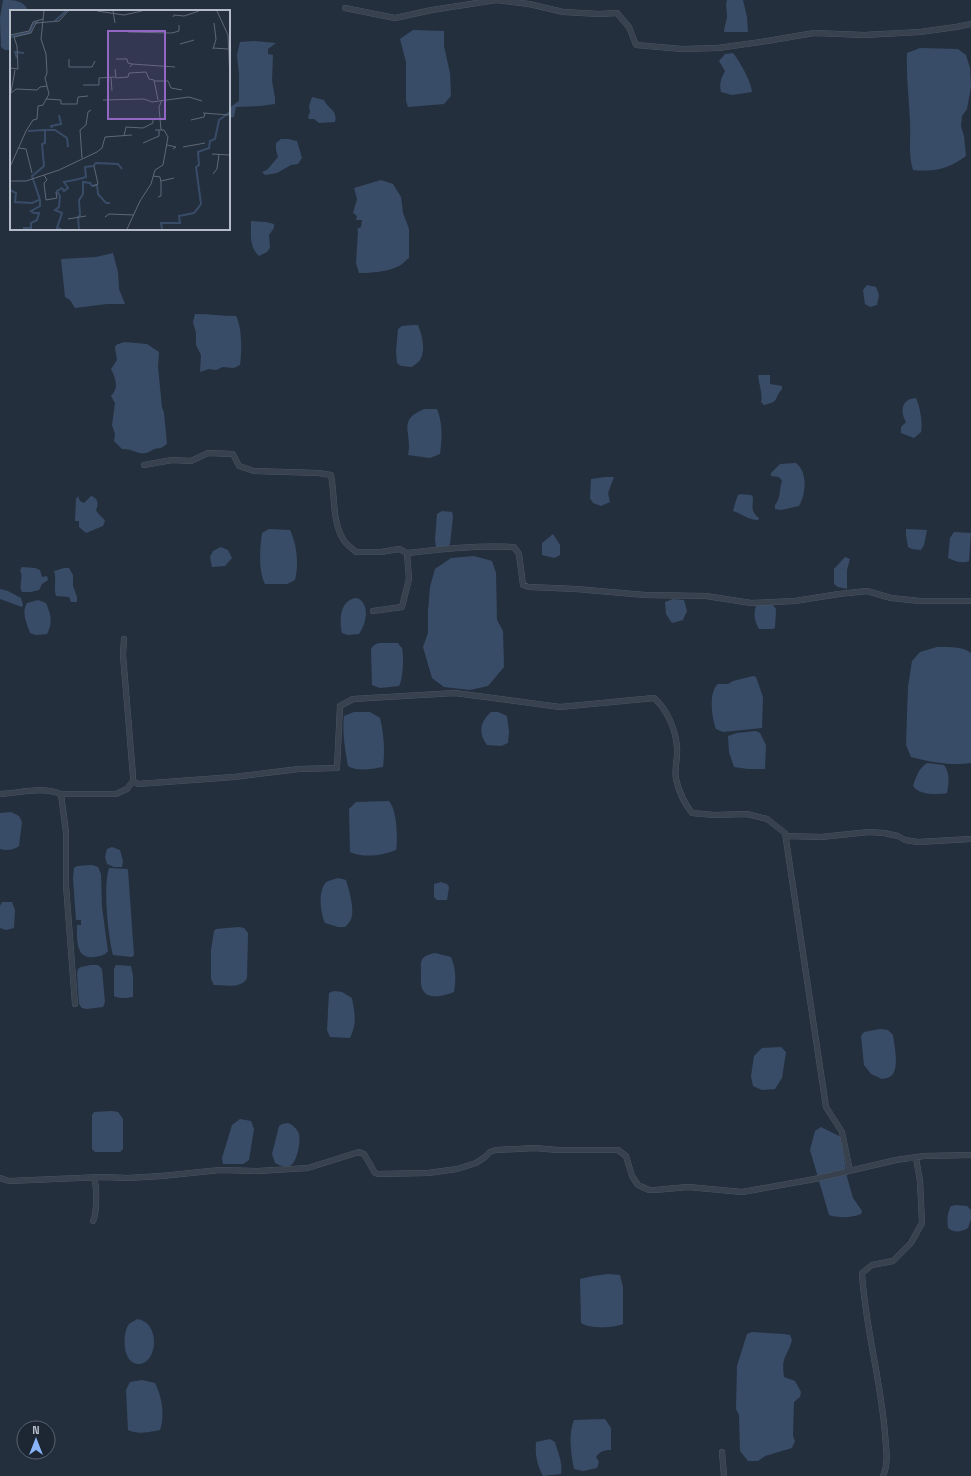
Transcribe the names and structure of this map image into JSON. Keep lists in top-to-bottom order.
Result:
{
  "north": "top"
}
